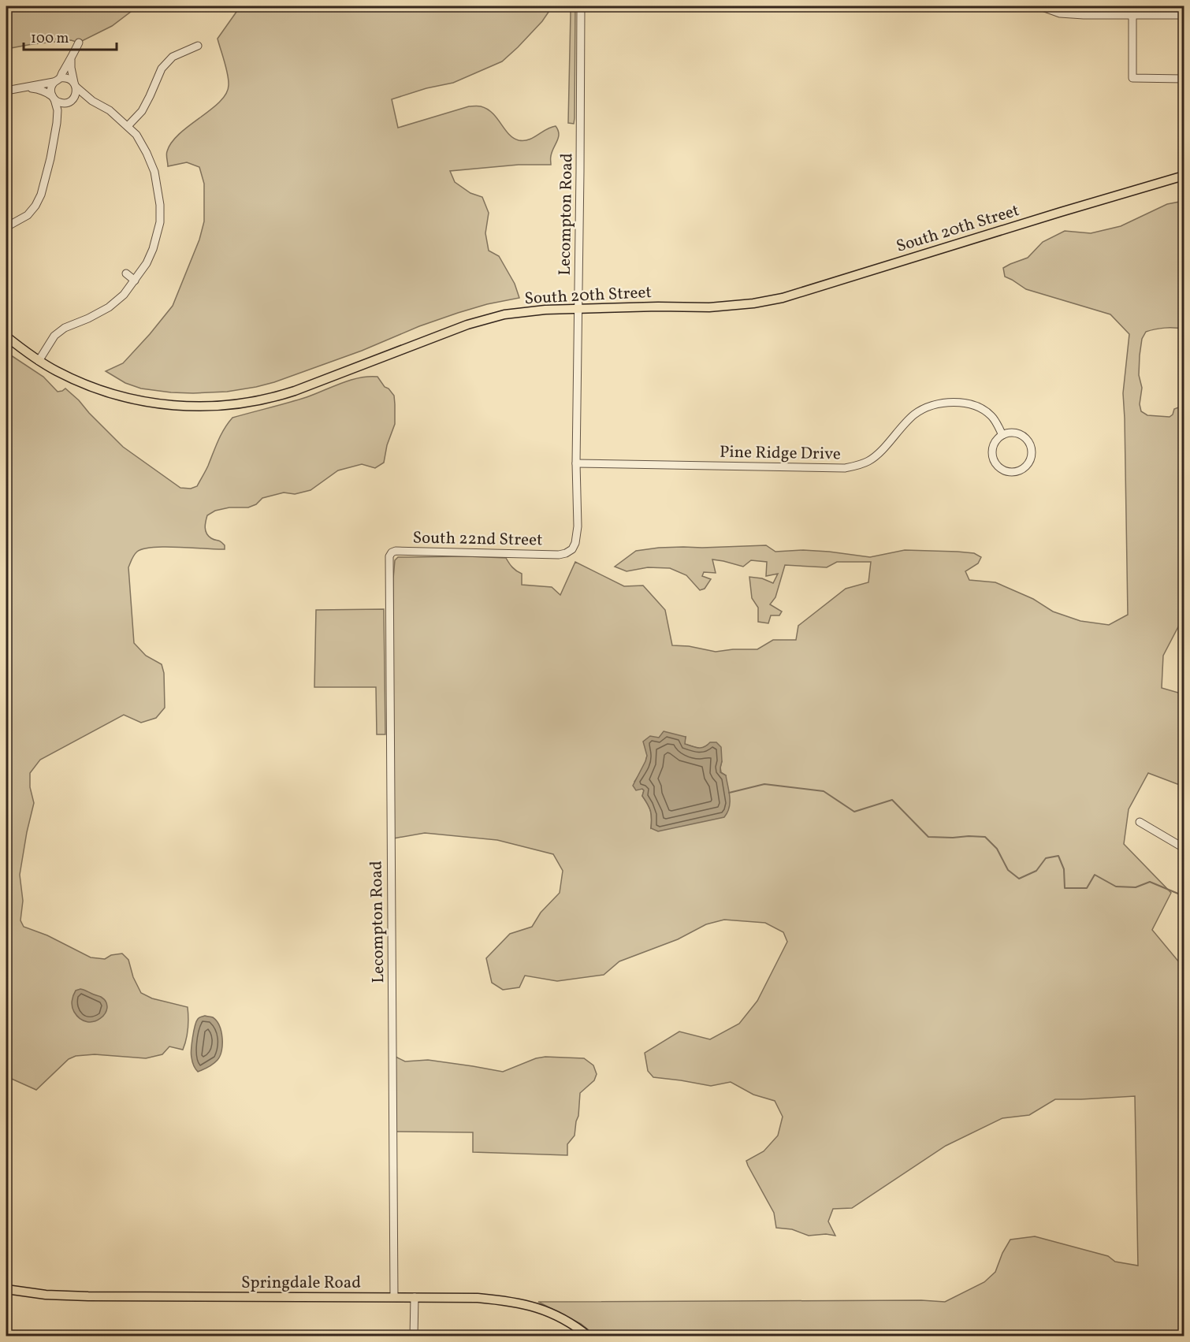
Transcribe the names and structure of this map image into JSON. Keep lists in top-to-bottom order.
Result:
{
  "streets": {
    "main road": ["South 20th Street", "Springdale Road"],
    "street": ["Lecompton Road", "Pine Ridge Drive", "South 22nd Street"]
  },
  "crossings": [
    ["Lecompton Road", "South 20th Street"],
    ["Lecompton Road", "Pine Ridge Drive"],
    ["Lecompton Road", "South 22nd Street"],
    ["Lecompton Road", "Springdale Road"]
  ],
  "scale_bar": "100 m"
}
